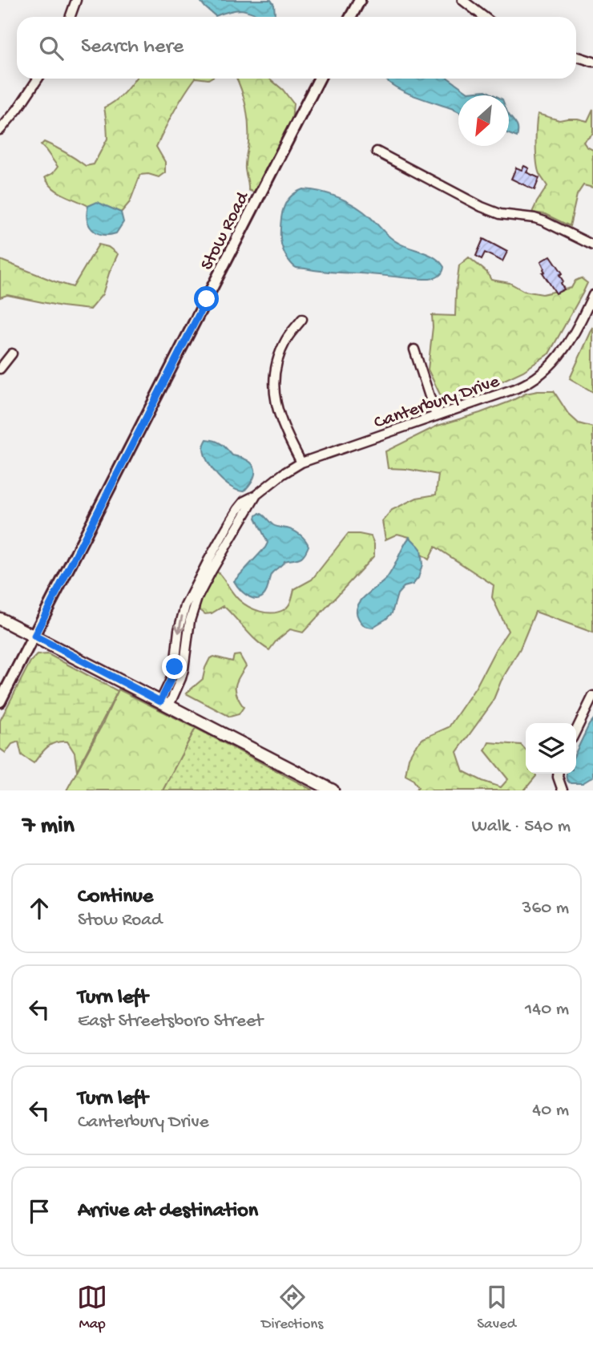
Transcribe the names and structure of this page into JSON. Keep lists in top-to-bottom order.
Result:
{
  "streets": {
    "street": ["Stow Road", "Canterbury Drive"]
  },
  "north": "bottom left",
  "page": {
    "search": "Search here",
    "heading": ["7 min", "Walk · 540 m"],
    "list": [
      ["Continue", "Stow Road", "360 m"],
      ["Turn left", "East Streetsboro Street", "140 m"],
      ["Turn left", "Canterbury Drive", "40 m"],
      "Arrive at destination"
    ],
    "nav": ["Map", "Directions", "Saved"]
  }
}
